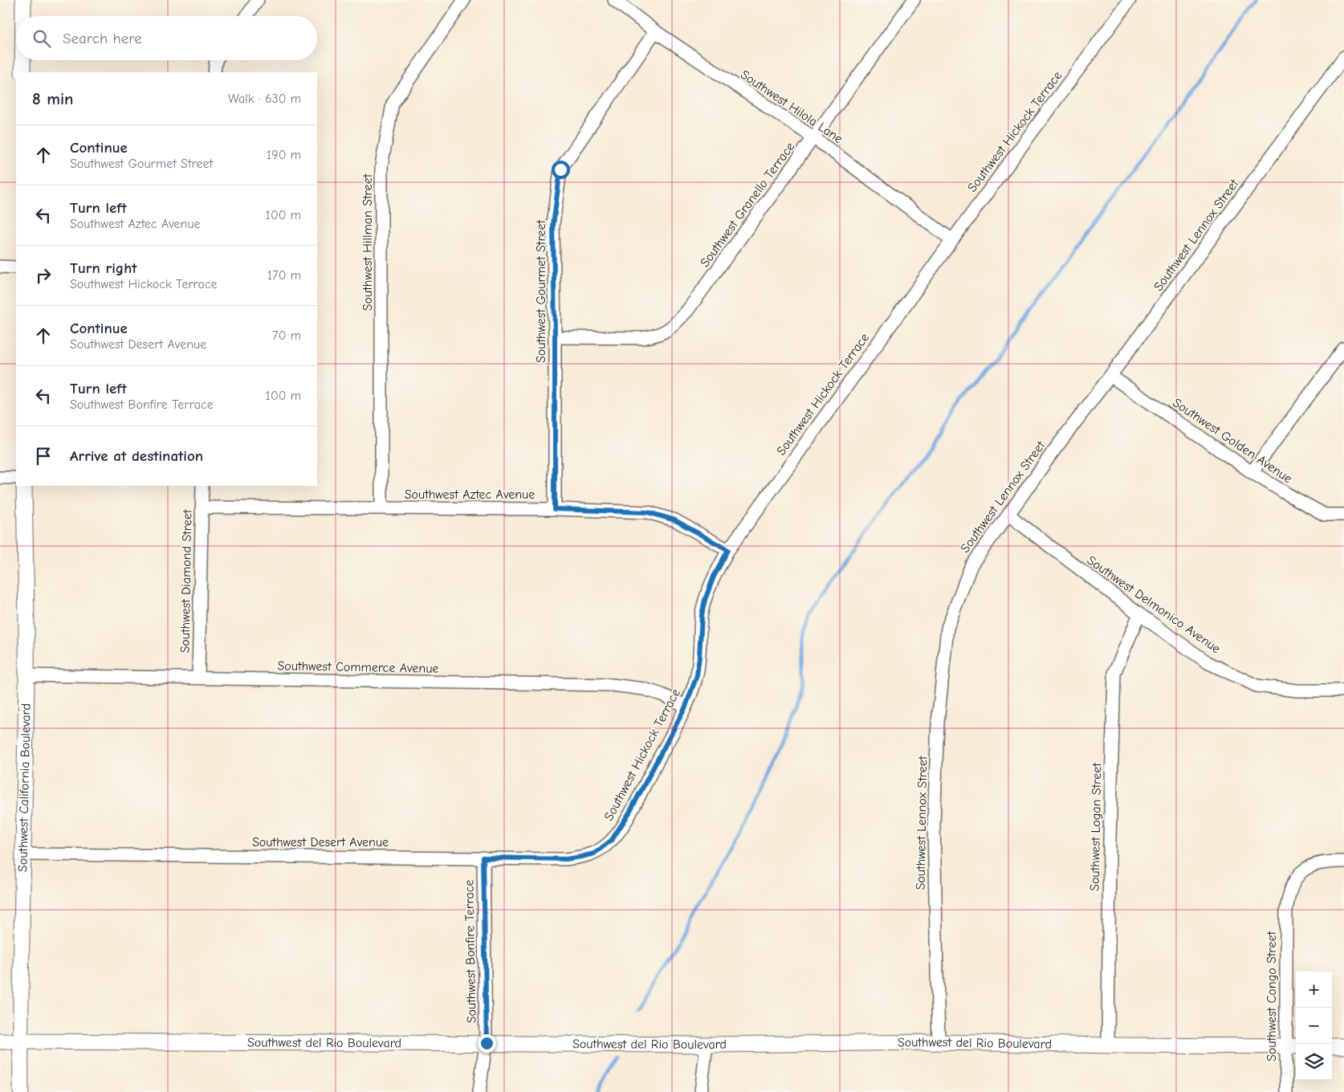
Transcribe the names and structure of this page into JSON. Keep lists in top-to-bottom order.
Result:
{
  "streets": {
    "street": [
      "Southwest Hilola Lane",
      "Southwest Hickock Terrace",
      "Southwest Granello Terrace",
      "Southwest Lennox Street",
      "Southwest Hillman Street",
      "Southwest Gourmet Street",
      "Southwest Golden Avenue",
      "Southwest Aztec Avenue",
      "Southwest Diamond Street",
      "Southwest Delmonico Avenue",
      "Southwest Commerce Avenue",
      "Southwest California Boulevard",
      "Southwest Logan Street",
      "Southwest Desert Avenue",
      "Southwest Bonfire Terrace",
      "Southwest Congo Street",
      "Southwest del Rio Boulevard"
    ]
  },
  "crossings": [
    ["Southwest Hilola Lane", "Southwest Hickock Terrace"],
    ["Southwest Hilola Lane", "Southwest Granello Terrace"],
    ["Southwest Hilola Lane", "Southwest Gourmet Street"],
    ["Southwest Hickock Terrace", "Southwest Aztec Avenue"],
    ["Southwest Hickock Terrace", "Southwest Commerce Avenue"],
    ["Southwest Hickock Terrace", "Southwest Desert Avenue"],
    ["Southwest Granello Terrace", "Southwest Gourmet Street"],
    ["Southwest Lennox Street", "Southwest Golden Avenue"],
    ["Southwest Lennox Street", "Southwest Delmonico Avenue"],
    ["Southwest Lennox Street", "Southwest del Rio Boulevard"],
    ["Southwest Hillman Street", "Southwest Aztec Avenue"],
    ["Southwest Gourmet Street", "Southwest Aztec Avenue"],
    ["Southwest Aztec Avenue", "Southwest Diamond Street"],
    ["Southwest Diamond Street", "Southwest Commerce Avenue"],
    ["Southwest Delmonico Avenue", "Southwest Logan Street"],
    ["Southwest Commerce Avenue", "Southwest California Boulevard"],
    ["Southwest California Boulevard", "Southwest Desert Avenue"],
    ["Southwest California Boulevard", "Southwest del Rio Boulevard"],
    ["Southwest Logan Street", "Southwest del Rio Boulevard"],
    ["Southwest Desert Avenue", "Southwest Bonfire Terrace"],
    ["Southwest Bonfire Terrace", "Southwest del Rio Boulevard"],
    ["Southwest Congo Street", "Southwest del Rio Boulevard"]
  ],
  "page": {
    "search": "Search here",
    "heading": ["8 min", "Walk · 630 m"],
    "list": [
      ["Continue", "Southwest Gourmet Street", "190 m"],
      ["Turn left", "Southwest Aztec Avenue", "100 m"],
      ["Turn right", "Southwest Hickock Terrace", "170 m"],
      ["Continue", "Southwest Desert Avenue", "70 m"],
      ["Turn left", "Southwest Bonfire Terrace", "100 m"],
      "Arrive at destination"
    ],
    "map_buttons": ["+", "−"]
  }
}
